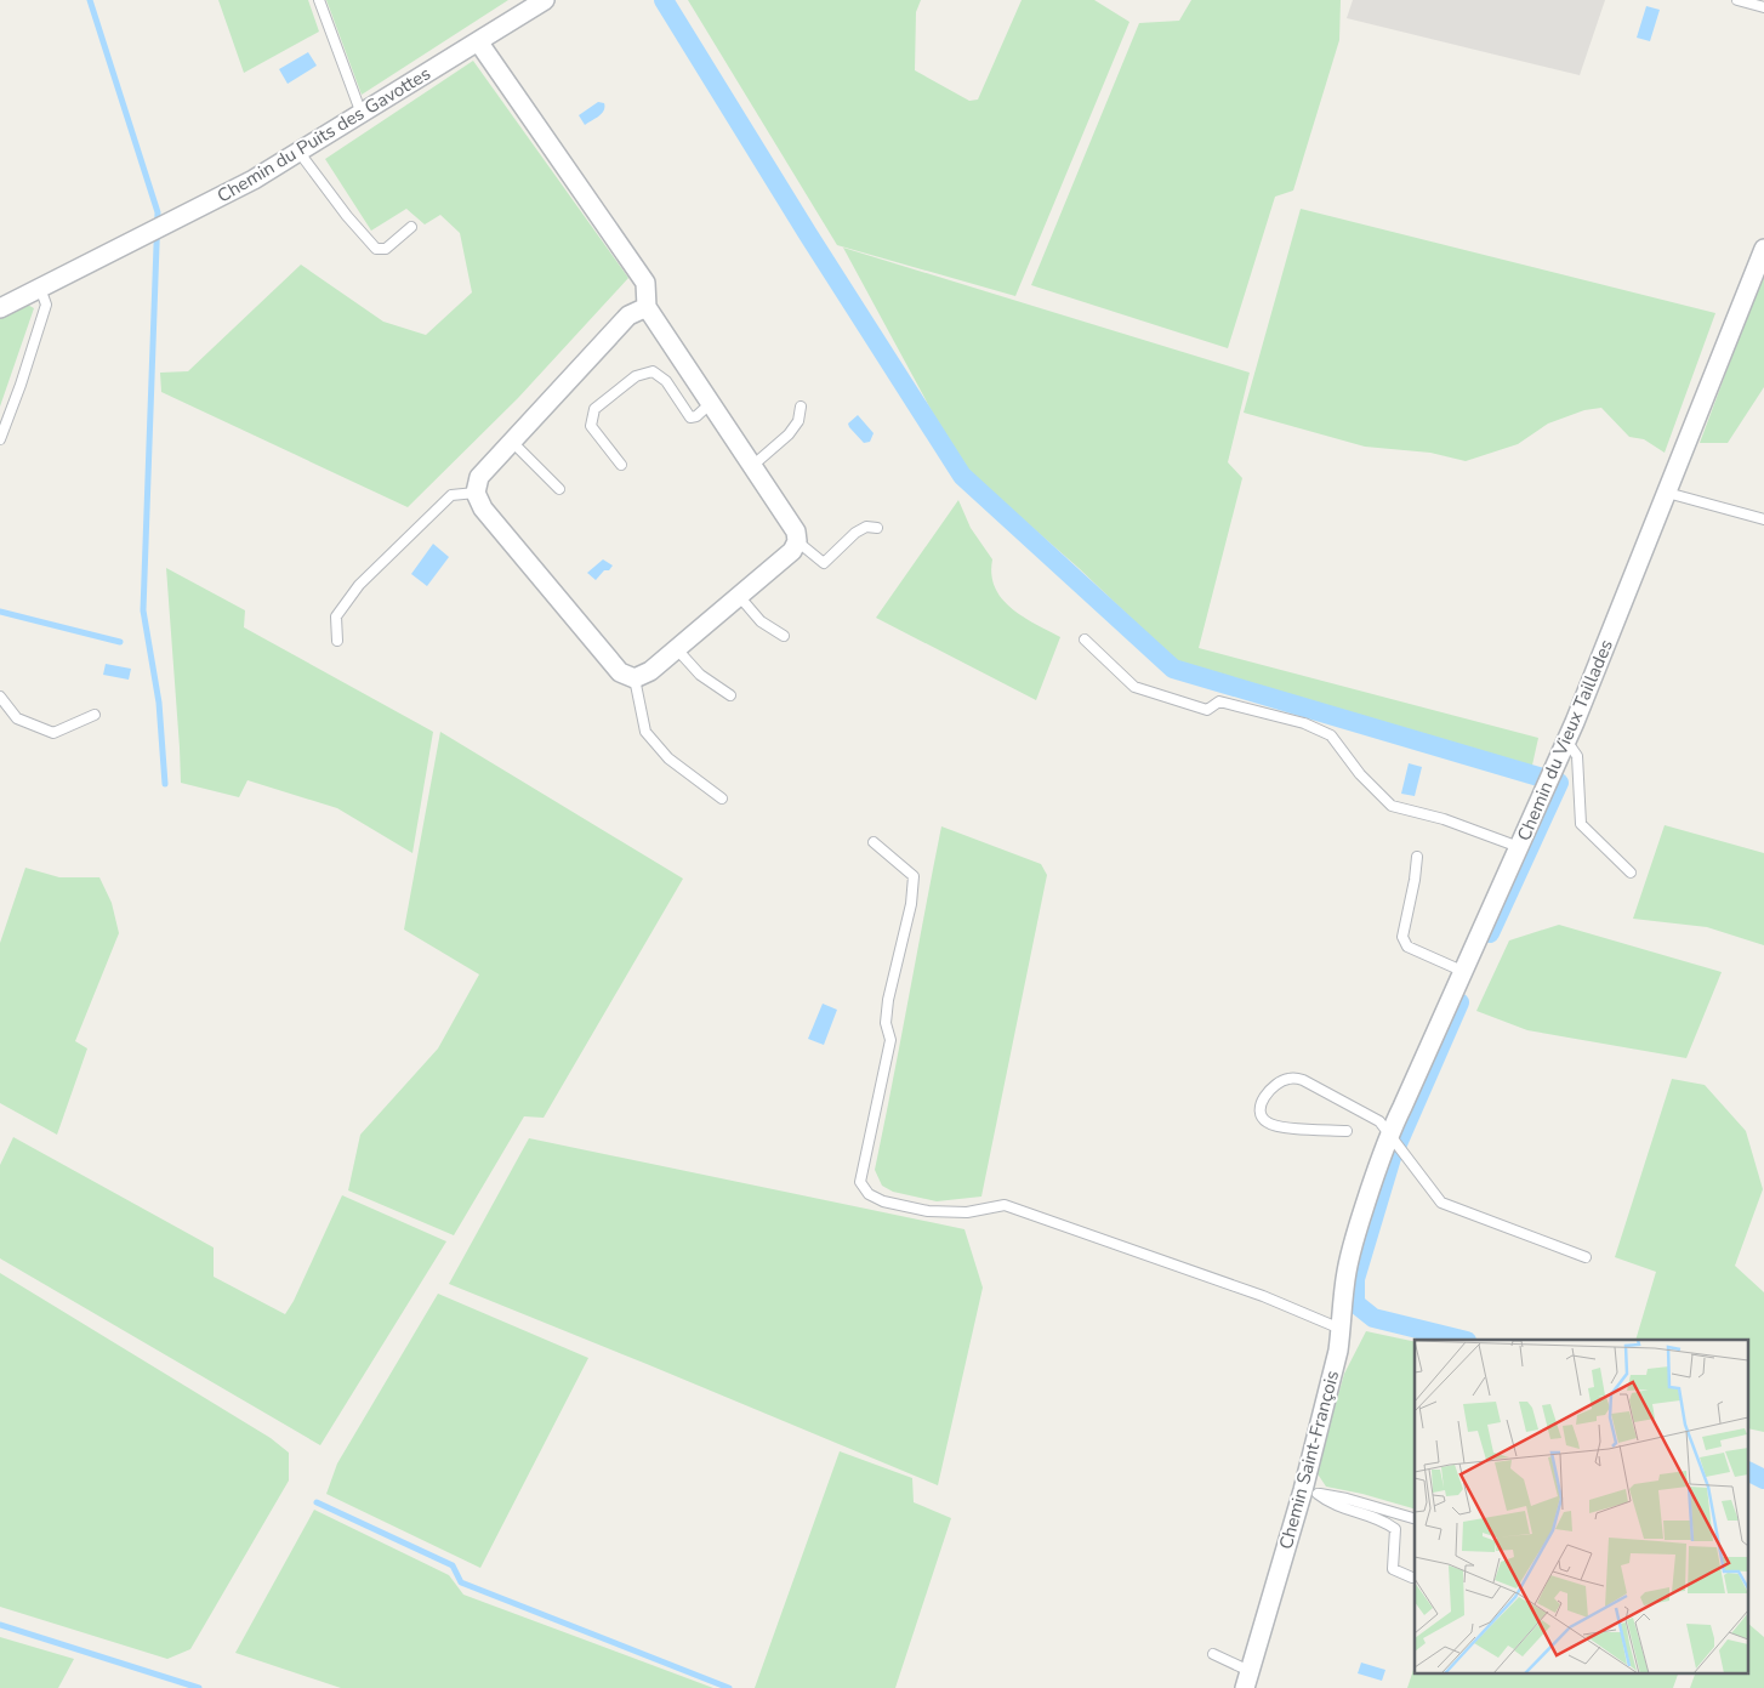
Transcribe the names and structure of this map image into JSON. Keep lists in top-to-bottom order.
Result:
{
  "streets": {
    "street": ["Chemin du Puits des Gavottes", "Chemin du Vieux Taillades", "Chemin Saint-François"]
  },
  "crossings": [
    ["Chemin du Vieux Taillades", "Chemin Saint-François"]
  ]
}
